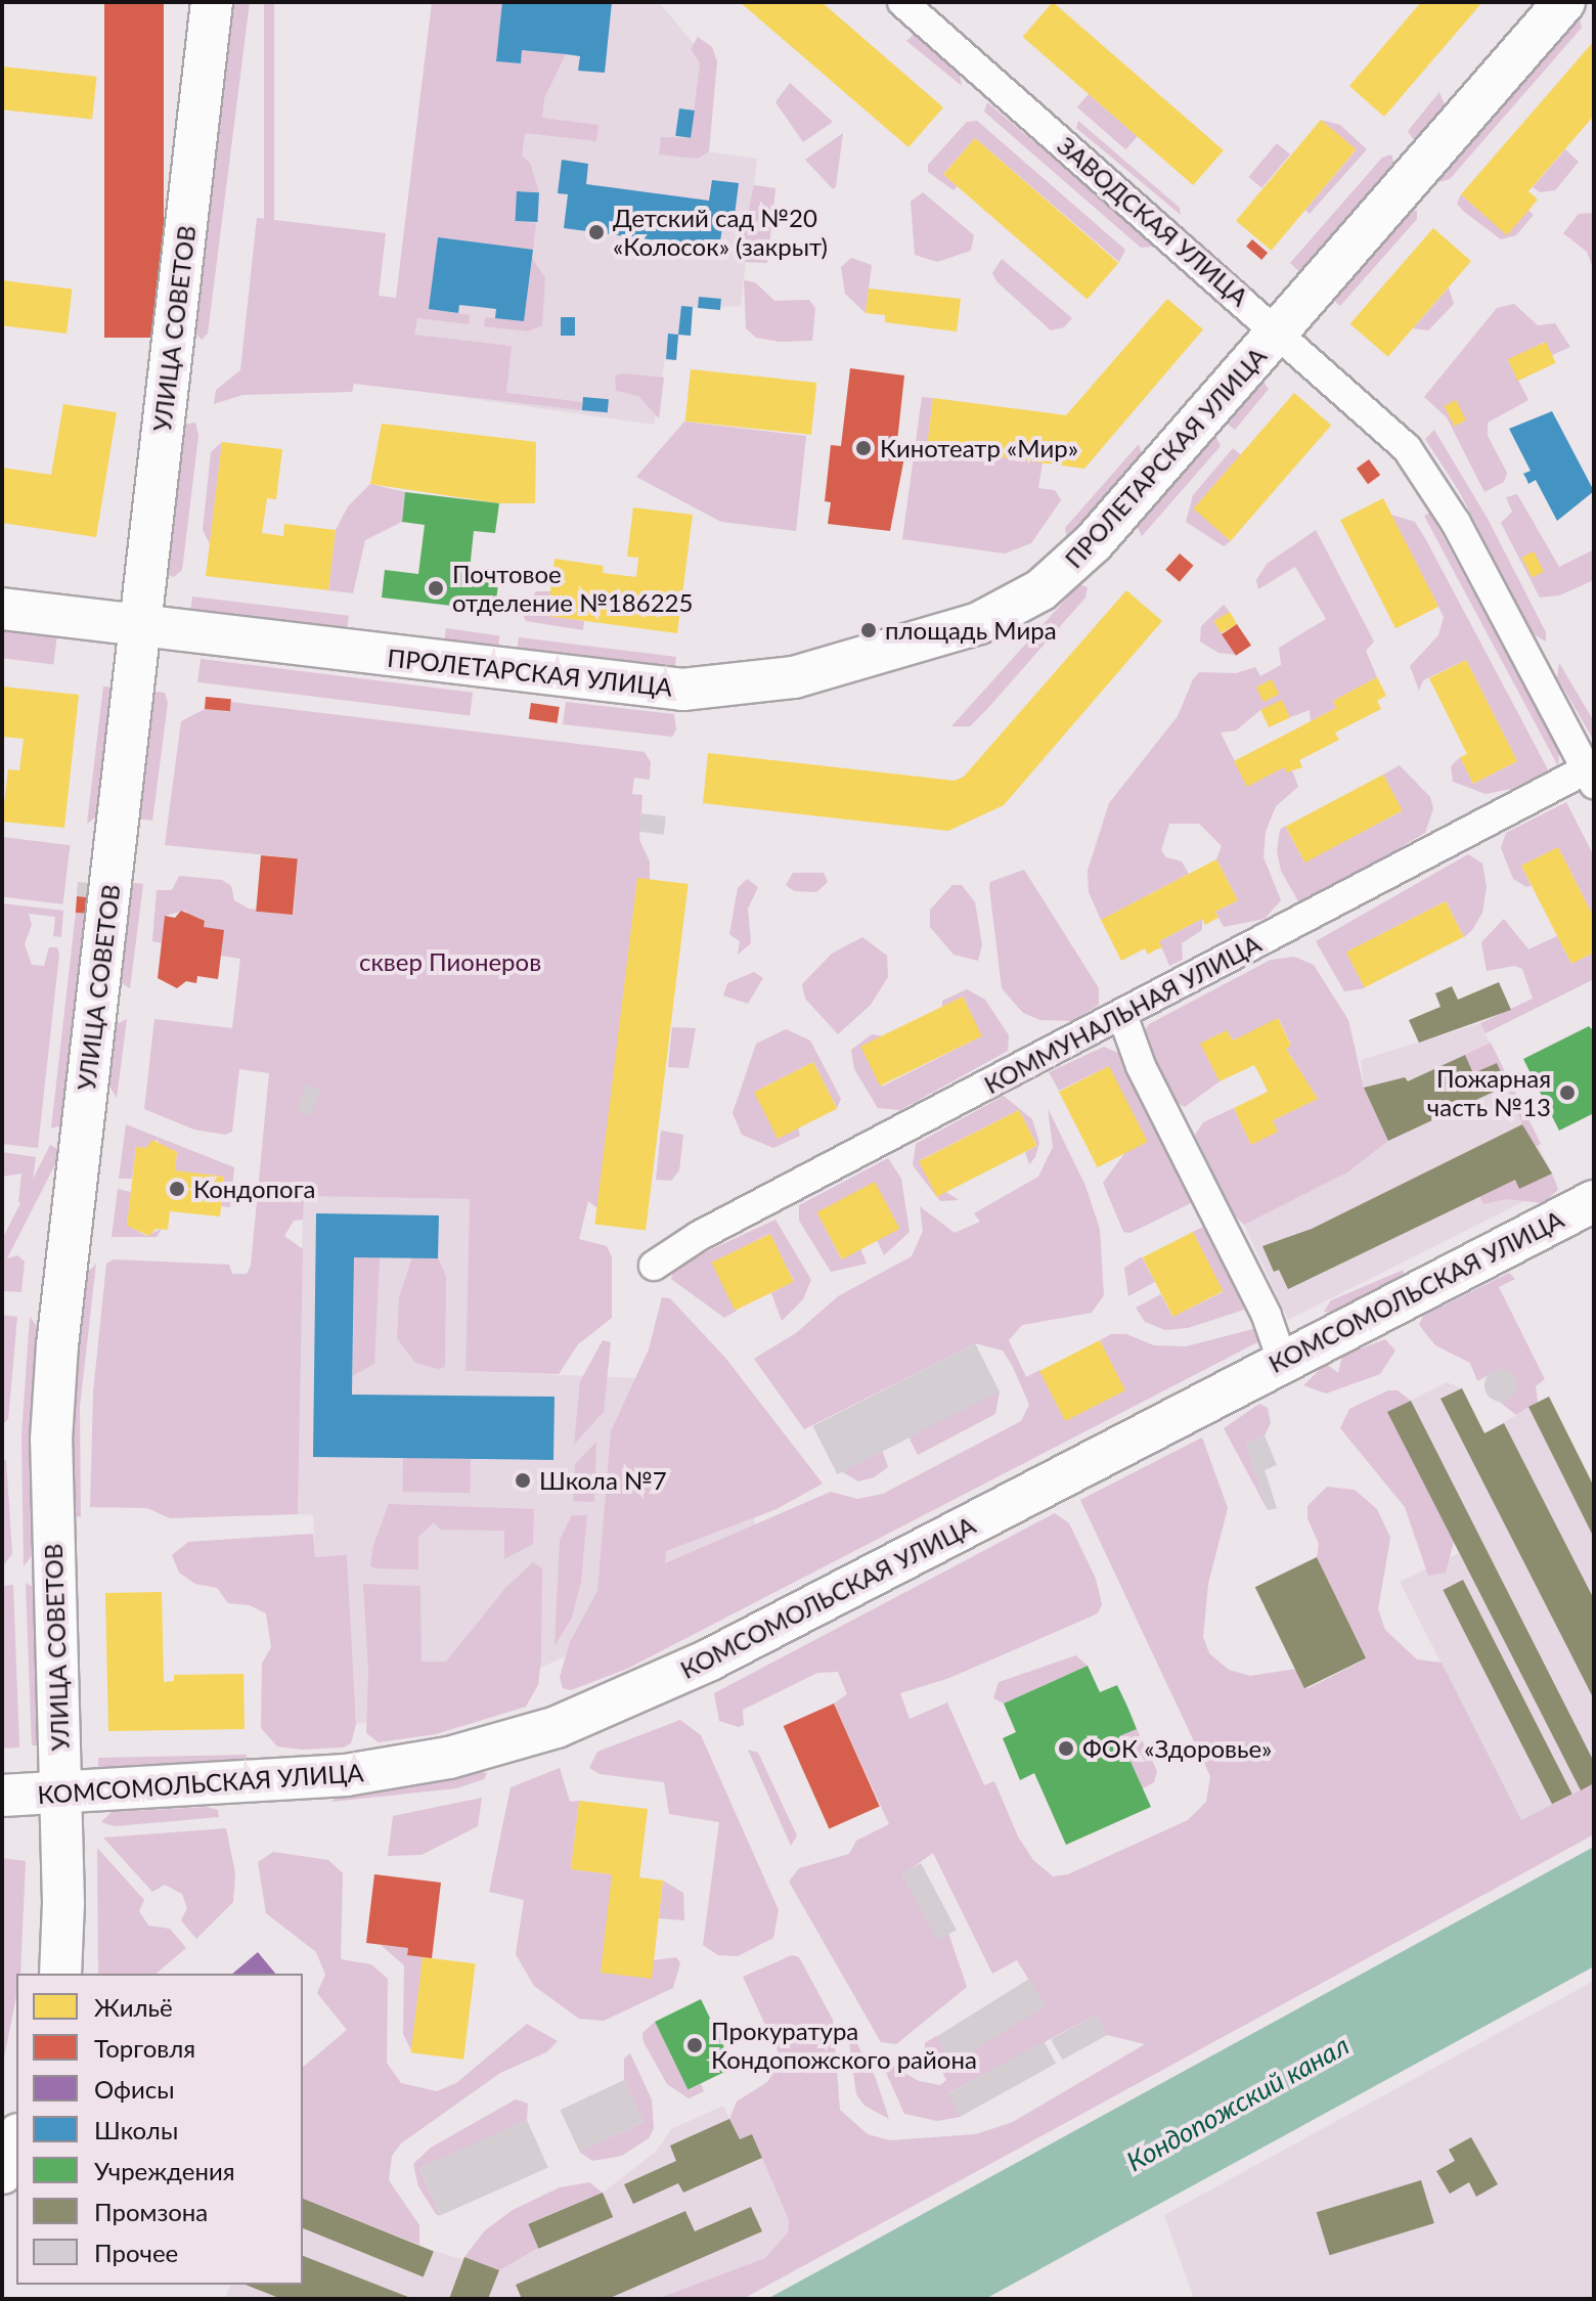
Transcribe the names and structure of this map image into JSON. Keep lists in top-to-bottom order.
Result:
{
  "streets": {
    "street": [
      "ЗАВОДСКАЯ УЛИЦА",
      "УЛИЦА СОВЕТОВ",
      "ПРОЛЕТАРСКАЯ УЛИЦА",
      "КОММУНАЛЬНАЯ УЛИЦА",
      "КОМСОМОЛЬСКАЯ УЛИЦА"
    ]
  },
  "crossings": [
    ["ЗАВОДСКАЯ УЛИЦА", "ПРОЛЕТАРСКАЯ УЛИЦА"],
    ["ЗАВОДСКАЯ УЛИЦА", "КОММУНАЛЬНАЯ УЛИЦА"],
    ["УЛИЦА СОВЕТОВ", "ПРОЛЕТАРСКАЯ УЛИЦА"],
    ["УЛИЦА СОВЕТОВ", "КОМСОМОЛЬСКАЯ УЛИЦА"]
  ],
  "water": ["Кондопожский канал"],
  "parks": ["сквер Пионеров"],
  "places": [
    "Детский сад №20 «Колосок» (закрыт)",
    "Кинотеатр «Мир»",
    "Почтовое отделение №186225",
    "площадь Мира",
    "Пожарная часть №13",
    "Кондопога",
    "Школа №7",
    "ФОК «Здоровье»",
    "Прокуратура Кондопожского района"
  ],
  "legend": [
    "Жильё",
    "Торговля",
    "Офисы",
    "Школы",
    "Учреждения",
    "Промзона",
    "Прочее"
  ]
}
